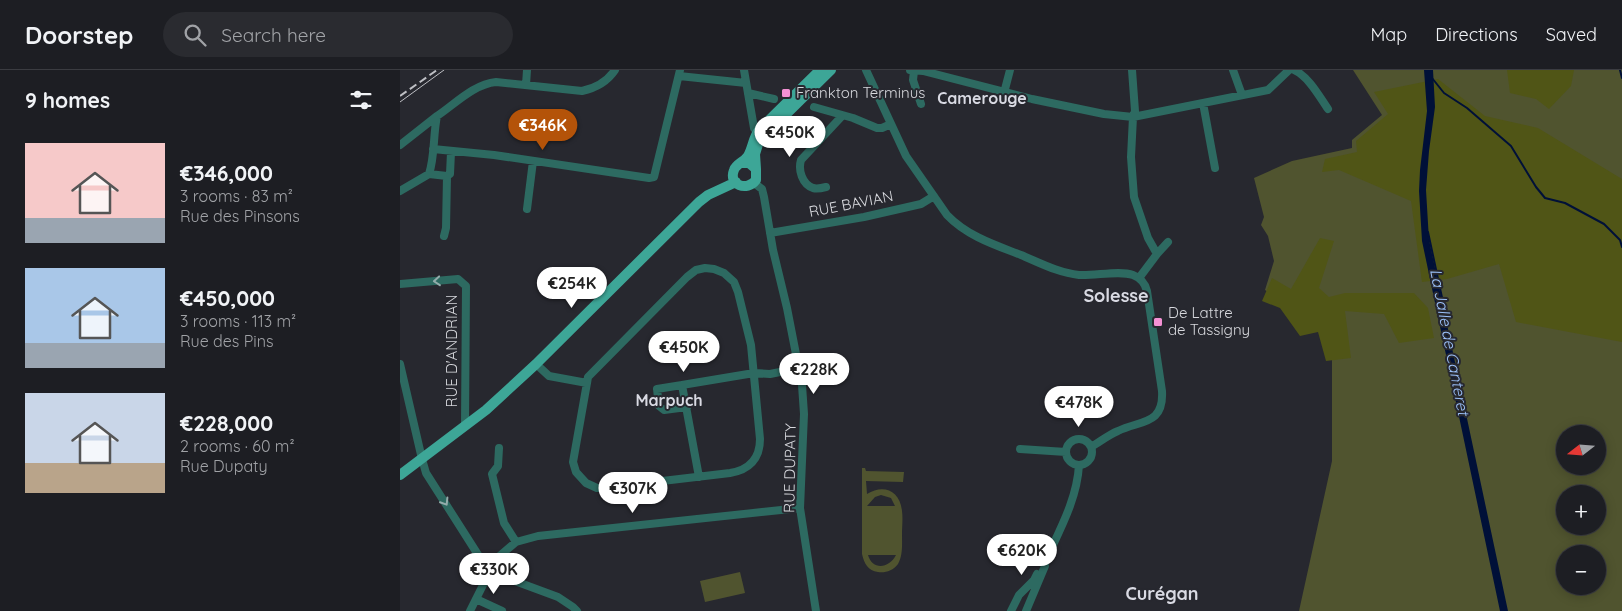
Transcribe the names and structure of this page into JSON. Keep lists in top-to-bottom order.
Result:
{
  "streets": {
    "street": ["RUE BAVIAN", "RUE D'ANDRIAN", "RUE DUPATY"]
  },
  "crossings": [
    ["RUE BAVIAN", "RUE DUPATY"]
  ],
  "districts": [
    "Camerouge",
    "Solesse",
    "Marpuch",
    "Curégan"
  ],
  "water": ["La Jalle de Canteret"],
  "places": {
    "transit": ["Frankton Terminus", "De Lattre de Tassigny"]
  },
  "north": "left",
  "page": {
    "header": "Doorstep",
    "search": "Search here",
    "nav": ["Map", "Directions", "Saved"],
    "heading": "9 homes",
    "price": [
      "€346K",
      "€450K",
      "€254K",
      "€450K",
      "€228K",
      "€478K",
      "€307K",
      "€620K",
      "€330K"
    ],
    "list": [
      {
        "name": "€346,000",
        "note": "3 rooms · 83 m² · Rue des Pinsons"
      },
      {
        "name": "€450,000",
        "note": "3 rooms · 113 m² · Rue des Pins"
      },
      {
        "name": "€228,000",
        "note": "2 rooms · 60 m² · Rue Dupaty"
      }
    ],
    "map_buttons": ["+", "−"]
  }
}
